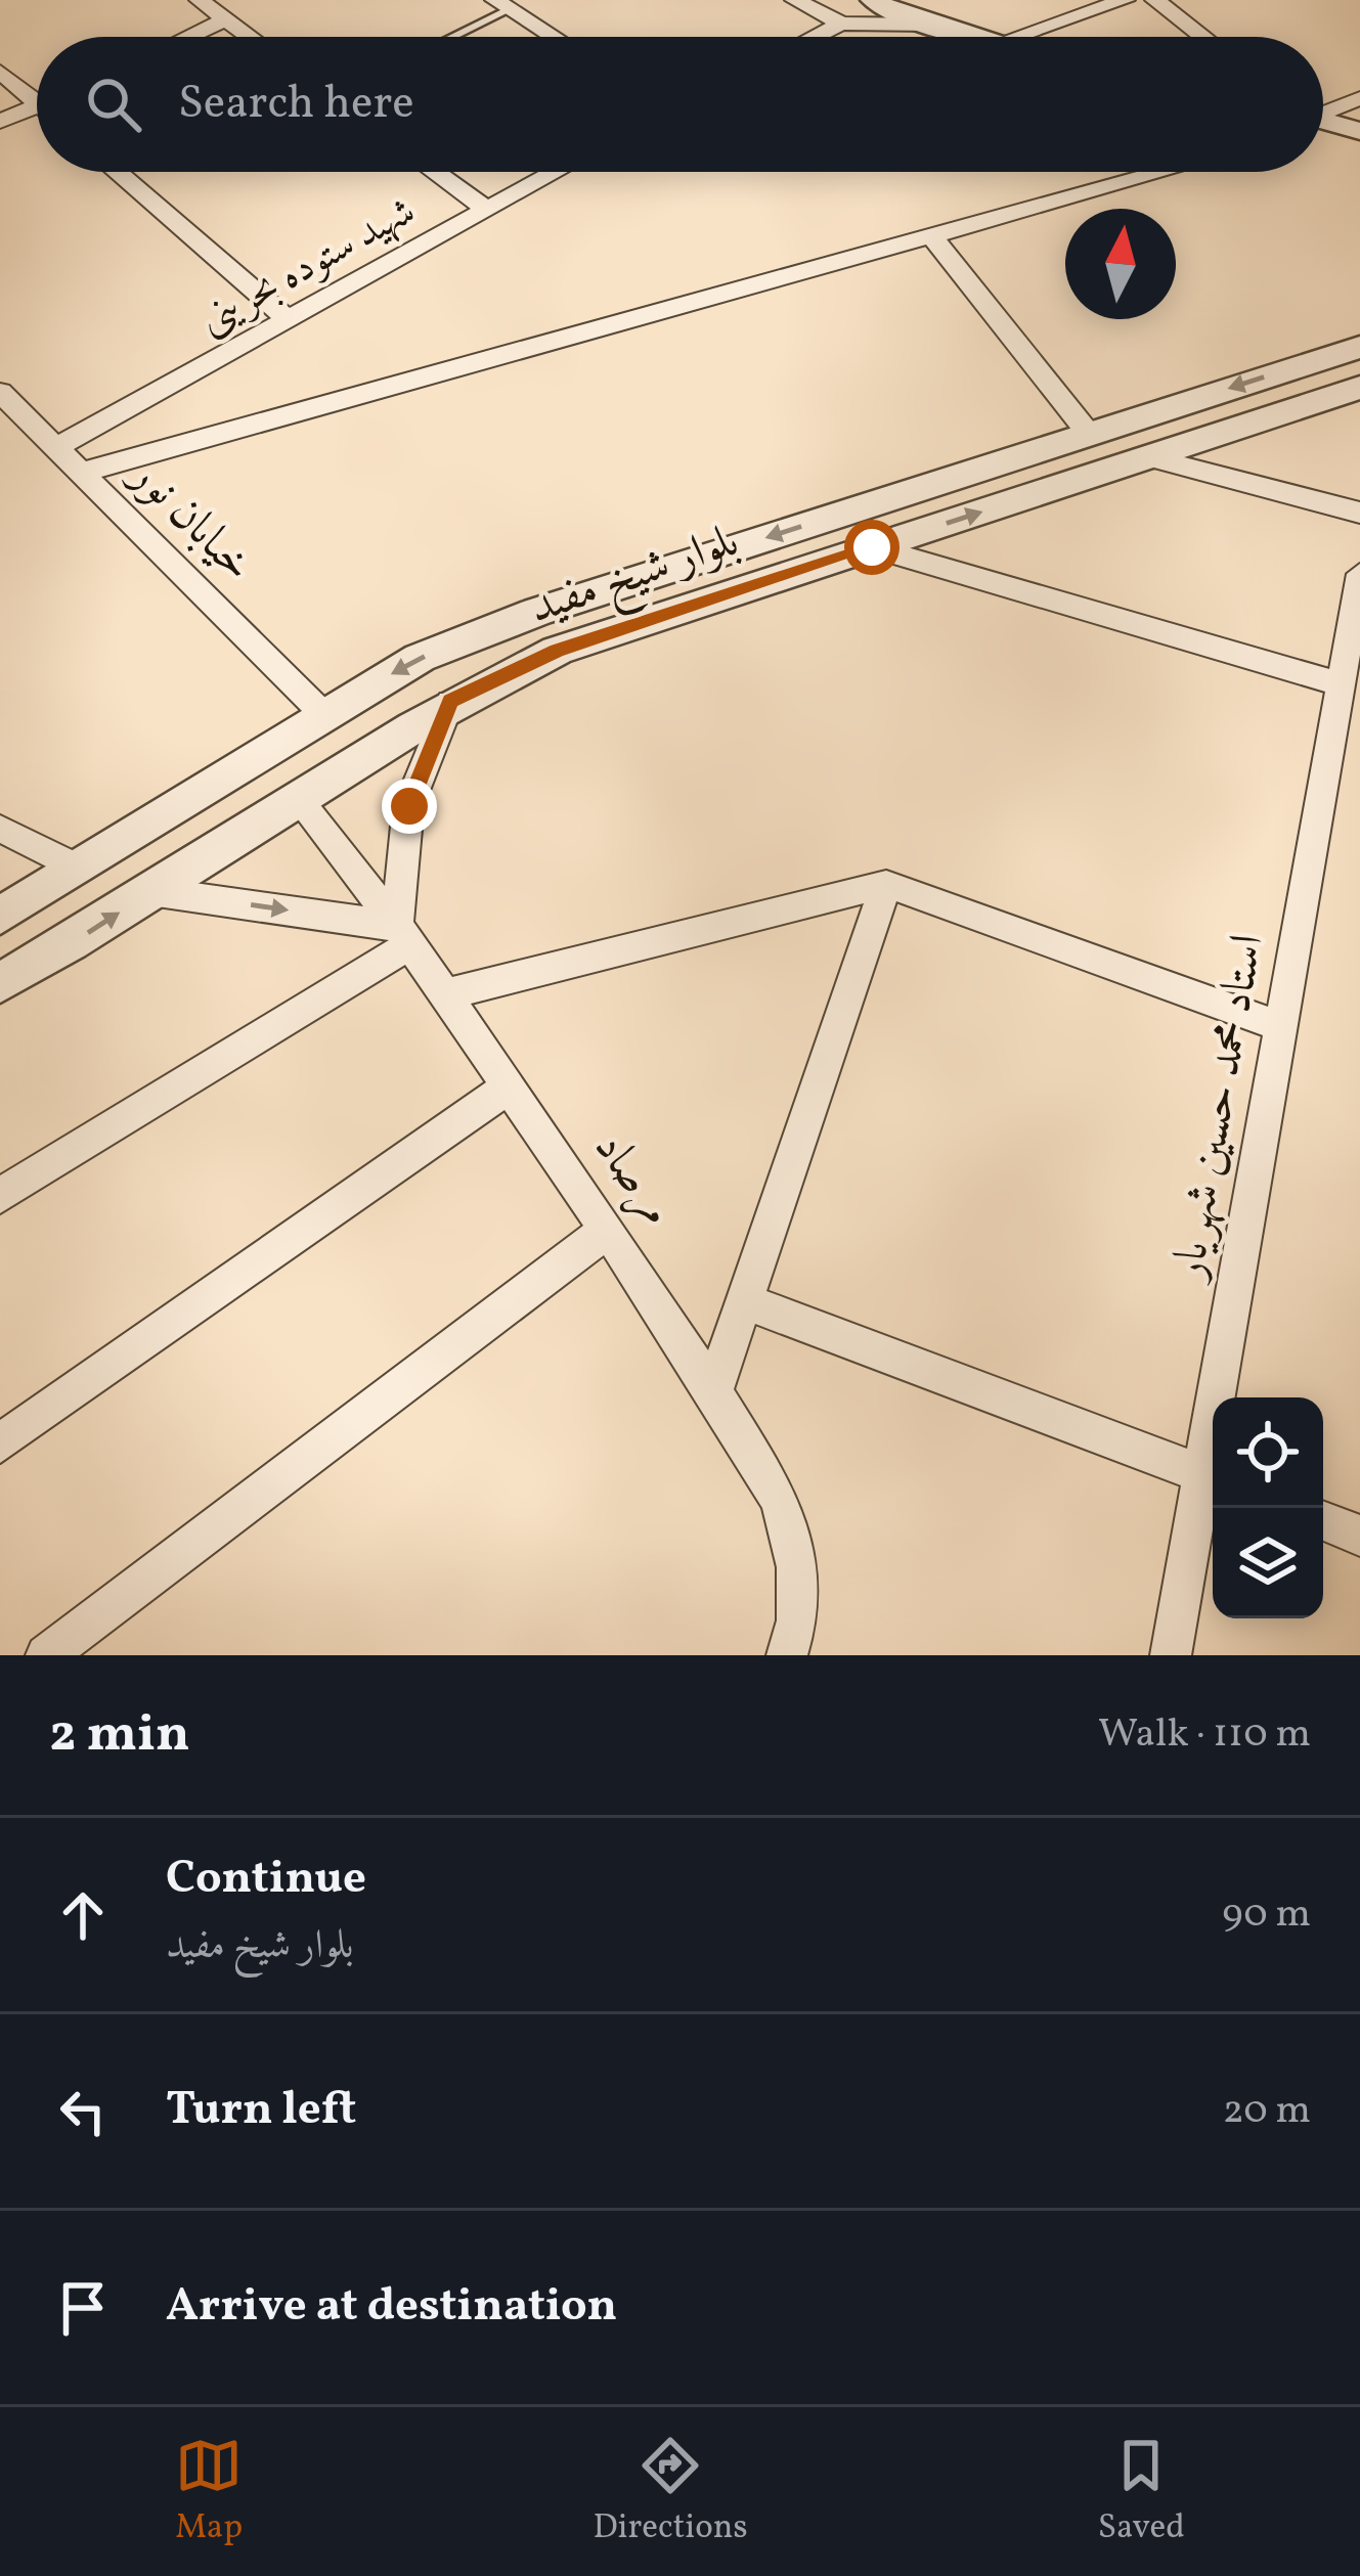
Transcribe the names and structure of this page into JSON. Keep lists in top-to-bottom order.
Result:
{
  "streets": {
    "street": [
      "شهید ستوده بحرینی",
      "خیابان نور",
      "بلوار شیخ مفید",
      "استاد محمد حسین شهریار",
      "مرصاد"
    ]
  },
  "crossings": [
    ["شهید ستوده بحرینی", "خیابان نور"],
    ["خیابان نور", "بلوار شیخ مفید"],
    ["بلوار شیخ مفید", "مرصاد"]
  ],
  "north": "top",
  "page": {
    "search": "Search here",
    "heading": ["2 min", "Walk · 110 m"],
    "list": [
      ["Continue", "بلوار شیخ مفید", "90 m"],
      ["Turn left", "20 m"],
      "Arrive at destination"
    ],
    "nav": ["Map", "Directions", "Saved"]
  }
}
